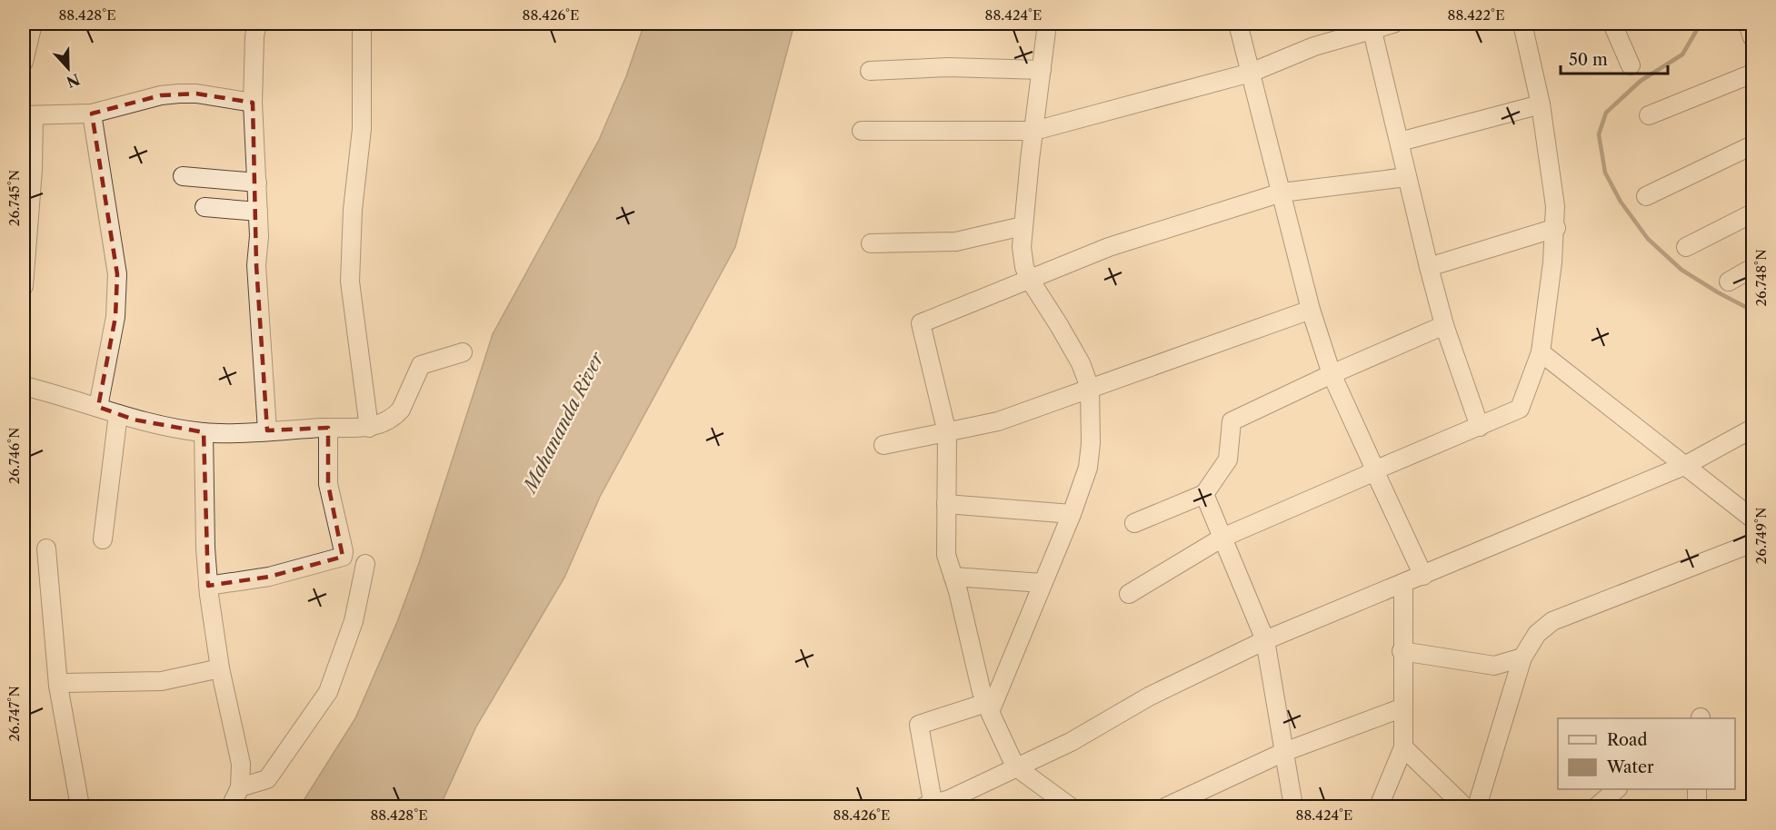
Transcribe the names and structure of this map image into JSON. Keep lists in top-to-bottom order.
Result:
{
  "water": ["Mahananda River"],
  "legend": ["Road", "Water"],
  "scale_bar": "50 m",
  "north": "bottom",
  "coordinates": [
    "88.428°E",
    "88.426°E",
    "88.424°E",
    "88.422°E",
    "26.745°N",
    "26.748°N",
    "26.746°N",
    "26.749°N",
    "26.747°N"
  ]
}
